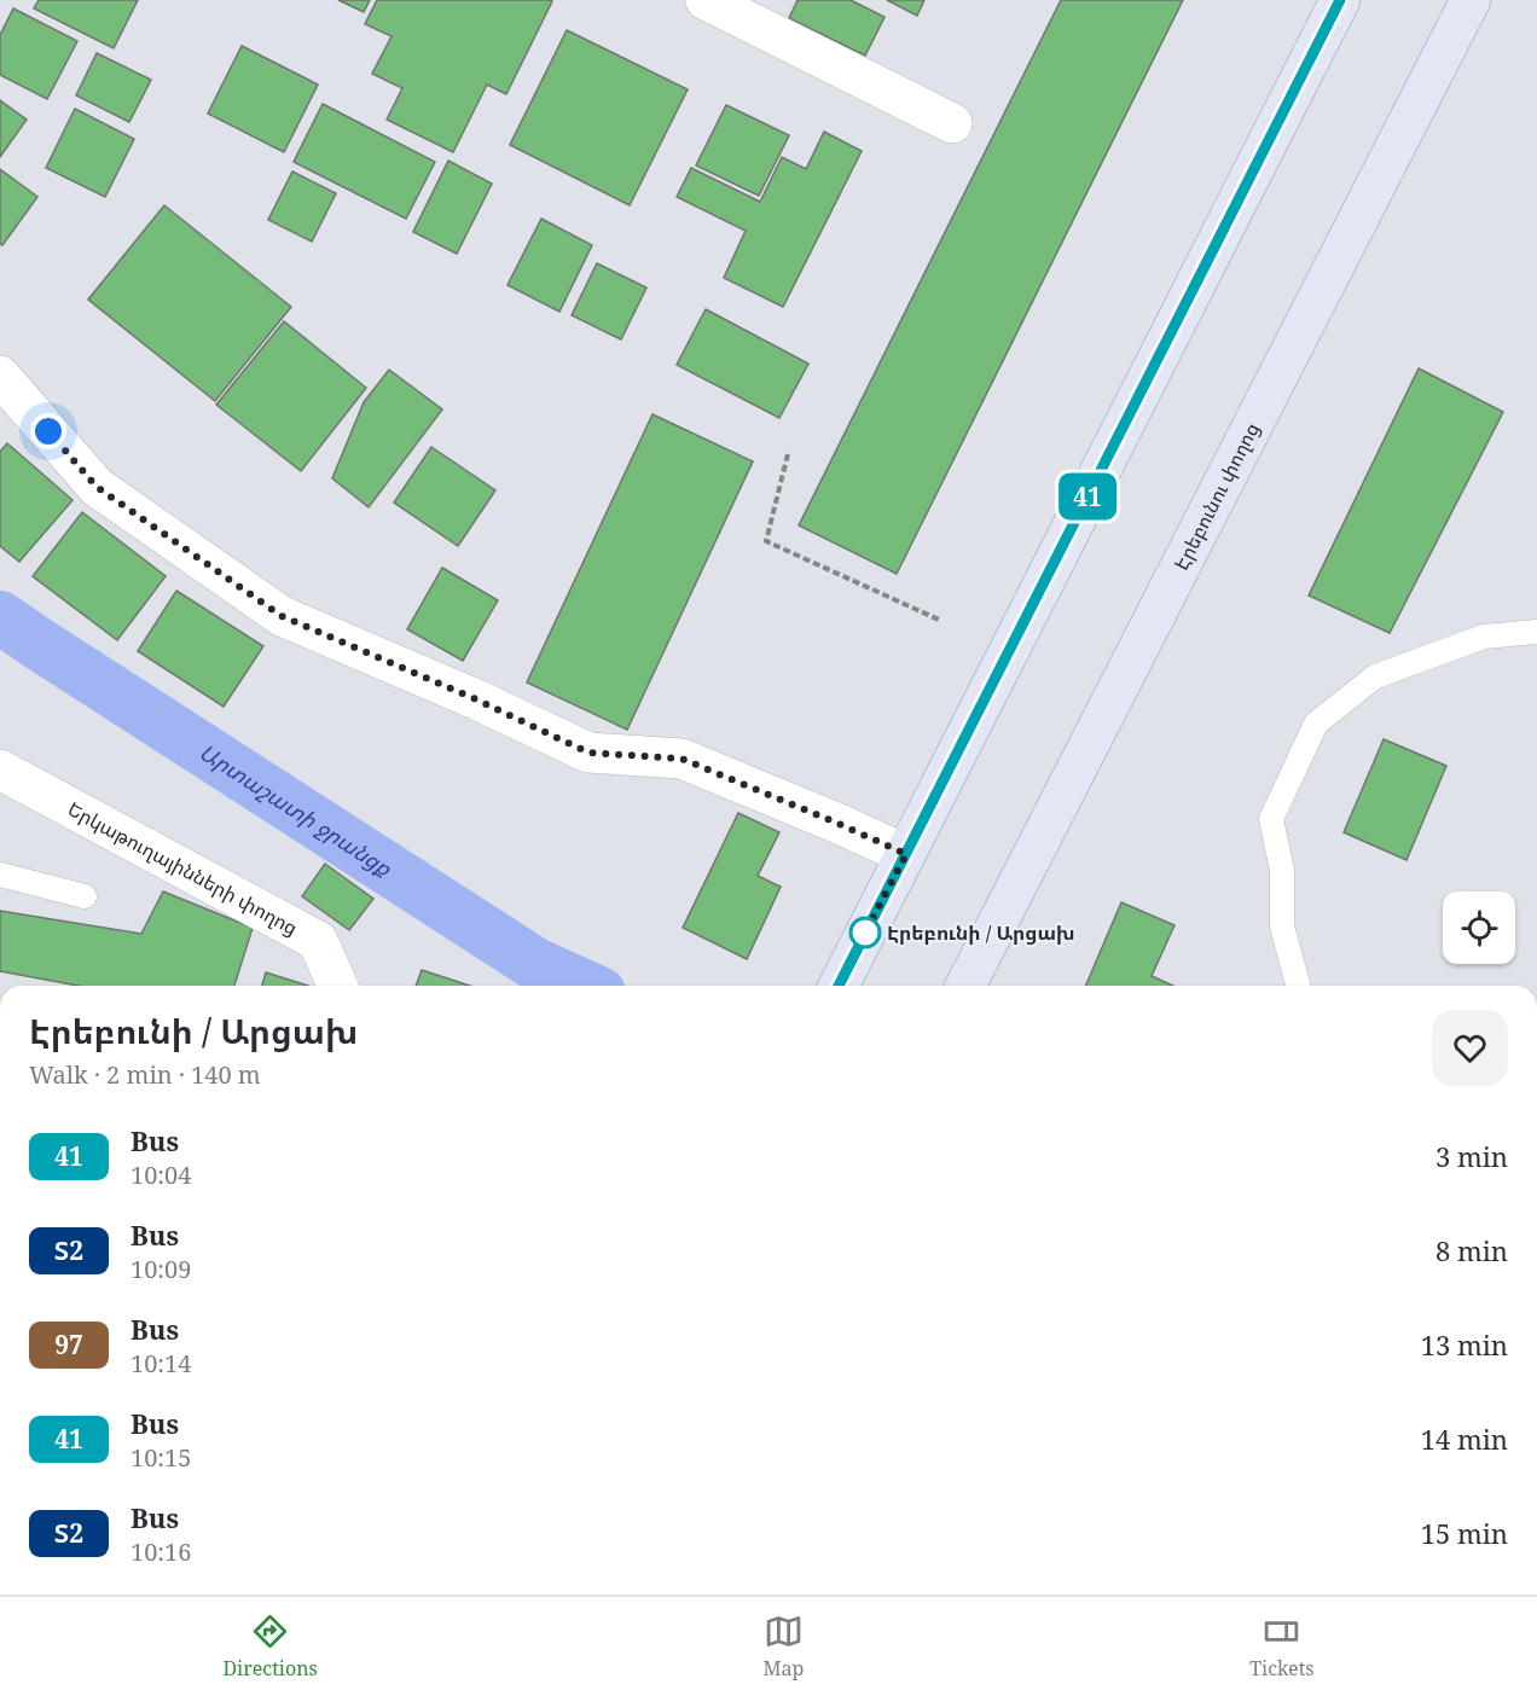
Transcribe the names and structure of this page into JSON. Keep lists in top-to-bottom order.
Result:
{
  "streets": {
    "main road": ["Էրեբունու փողոց"],
    "street": ["Երկաթուղայինների փողոց"]
  },
  "water": ["Արտաշատի ջրանցք"],
  "places": ["Էրեբունի / Արցախ"],
  "lines": ["bus line 41"],
  "page": {
    "on_map": "41",
    "heading": ["Էրեբունի / Արցախ", "Walk · 2 min · 140 m"],
    "list": [
      {
        "mark": "41",
        "name": "Bus",
        "note": "10:04",
        "value": "3 min"
      },
      {
        "mark": "Տ2",
        "name": "Bus",
        "note": "10:09",
        "value": "8 min"
      },
      {
        "mark": "97",
        "name": "Bus",
        "note": "10:14",
        "value": "13 min"
      },
      {
        "mark": "41",
        "name": "Bus",
        "note": "10:15",
        "value": "14 min"
      },
      {
        "mark": "Տ2",
        "name": "Bus",
        "note": "10:16",
        "value": "15 min"
      }
    ],
    "tabs": ["Directions", "Map", "Tickets"]
  }
}
